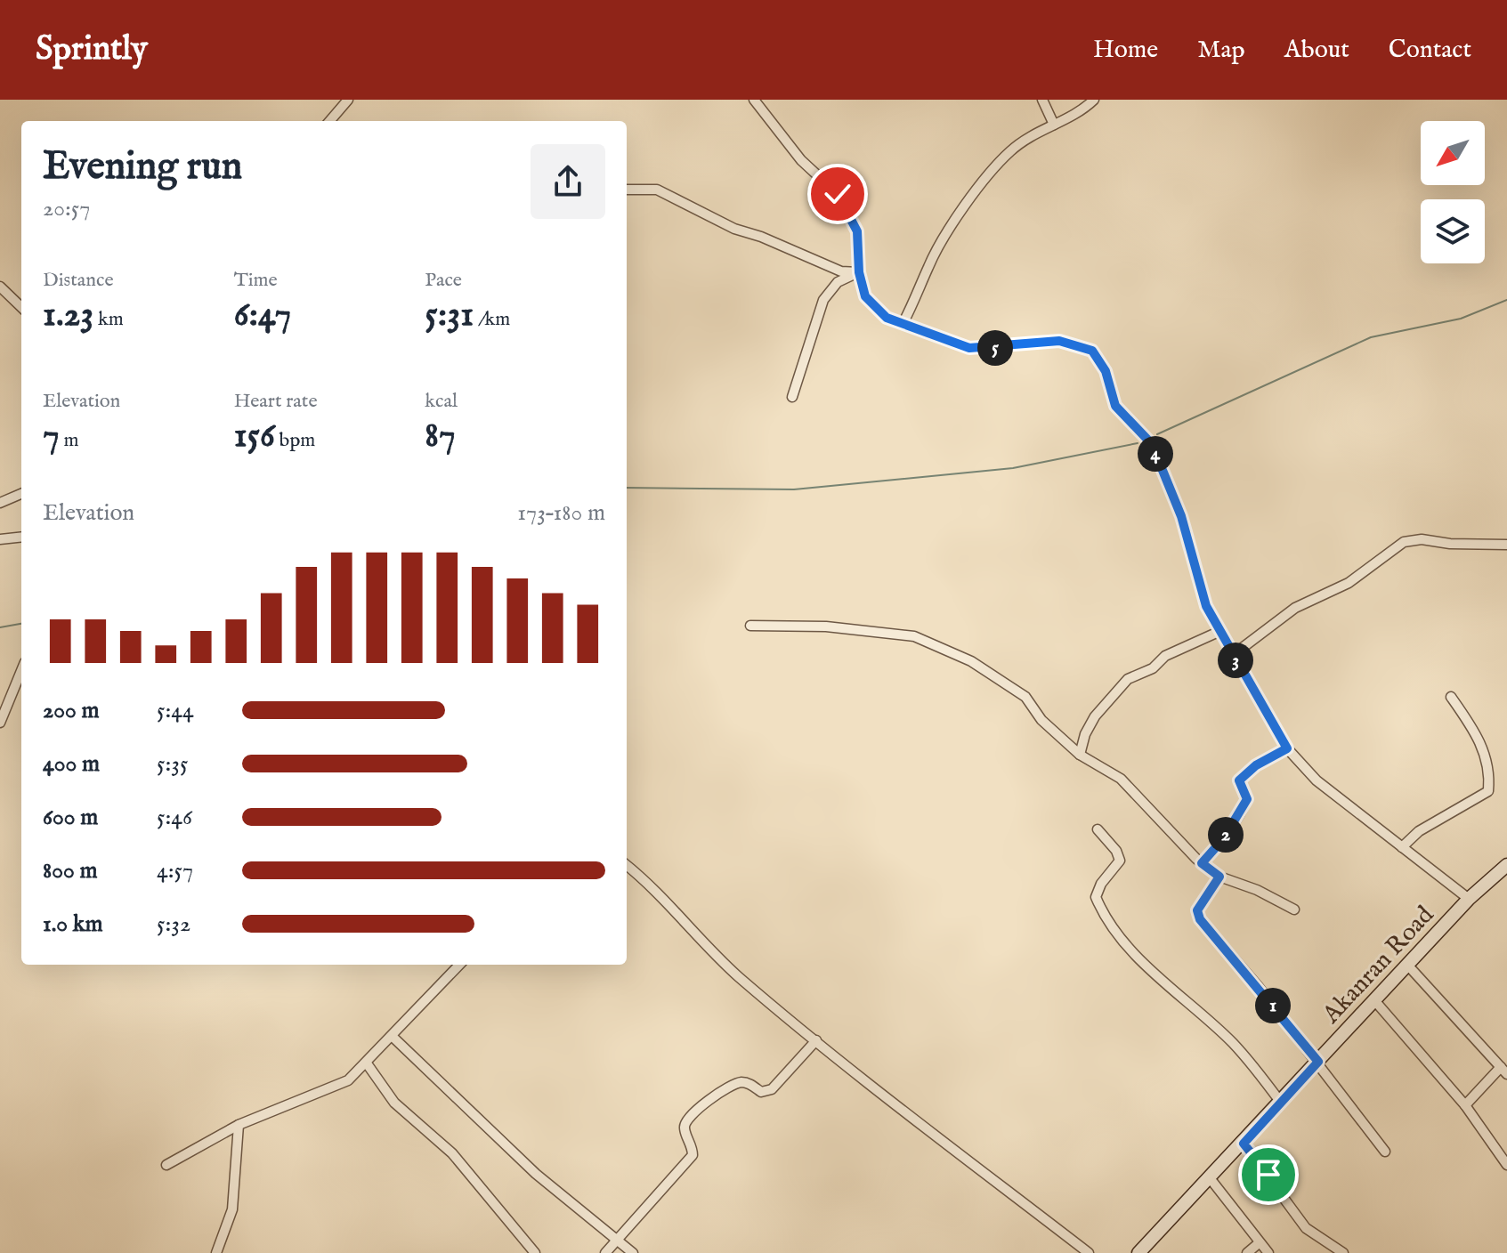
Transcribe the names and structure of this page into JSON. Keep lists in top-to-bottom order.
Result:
{
  "streets": {
    "main road": ["Akanran Road"]
  },
  "north": "bottom left",
  "page": {
    "header": "Sprintly",
    "nav": [
      "Home",
      "Map",
      "About",
      "Contact"
    ],
    "heading": ["Evening run", "20:57"],
    "stats": [
      ["Distance", "1.23 km"],
      ["Time", "6:47"],
      ["Pace", "5:31 /km"],
      ["Elevation", "7 m"],
      ["Heart rate", "156 bpm"],
      ["kcal", "87"]
    ],
    "pins": [
      "5",
      "4",
      "3",
      "2",
      "1"
    ],
    "chart": ["Elevation", "173–180 m"],
    "list": [
      {
        "name": "200 m",
        "note": "5:44"
      },
      {
        "name": "400 m",
        "note": "5:35"
      },
      {
        "name": "600 m",
        "note": "5:46"
      },
      {
        "name": "800 m",
        "note": "4:57"
      },
      {
        "name": "1.0 km",
        "note": "5:32"
      }
    ]
  }
}
